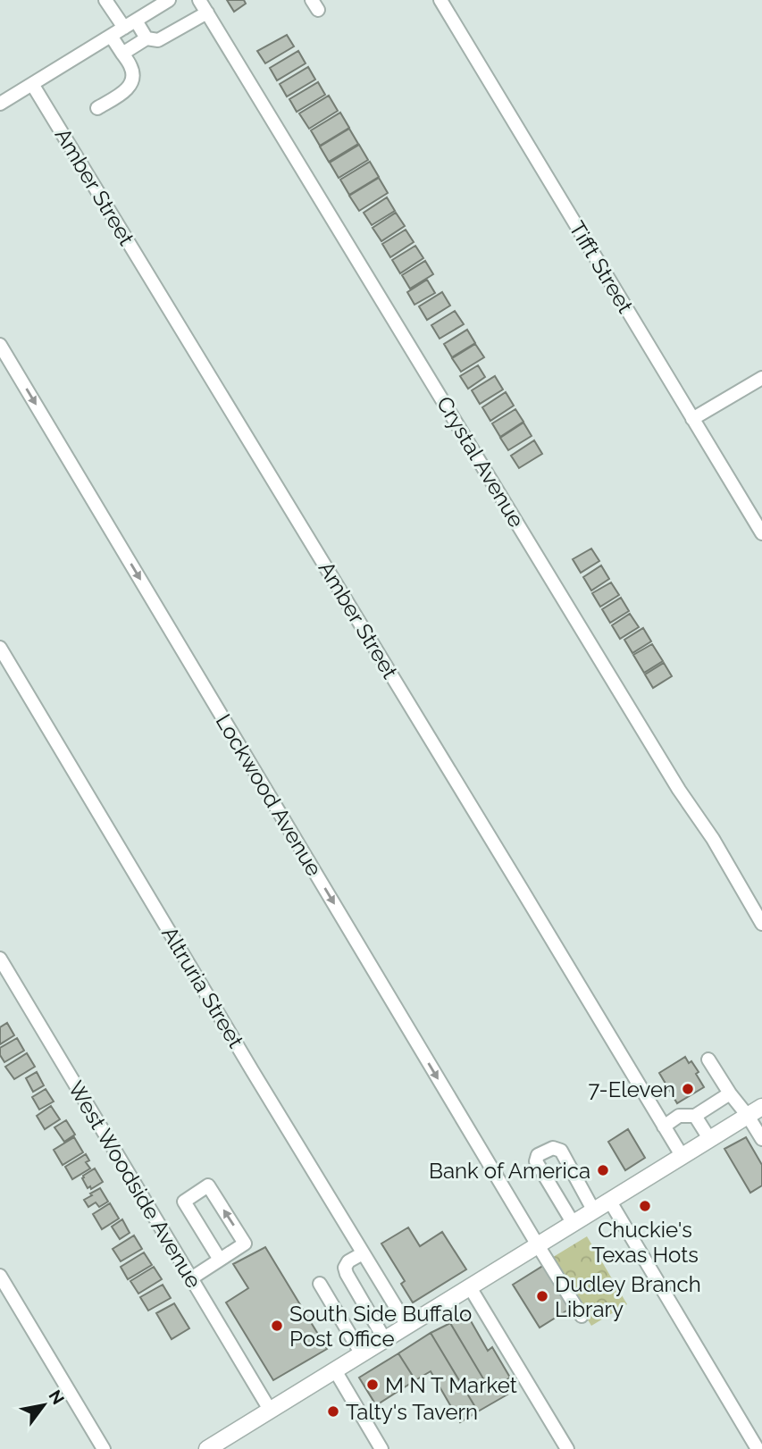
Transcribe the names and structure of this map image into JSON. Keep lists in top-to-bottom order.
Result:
{
  "streets": {
    "street": [
      "Amber Street",
      "Tifft Street",
      "Crystal Avenue",
      "Lockwood Avenue",
      "Altruria Street",
      "West Woodside Avenue"
    ]
  },
  "one_way": ["Lockwood Avenue"],
  "places": [
    "7-Eleven",
    "Bank of America",
    "Chuckie's Texas Hots",
    "Dudley Branch Library",
    "South Side Buffalo Post Office",
    "M N T Market",
    "Talty's Tavern"
  ],
  "north": "top right"
}
